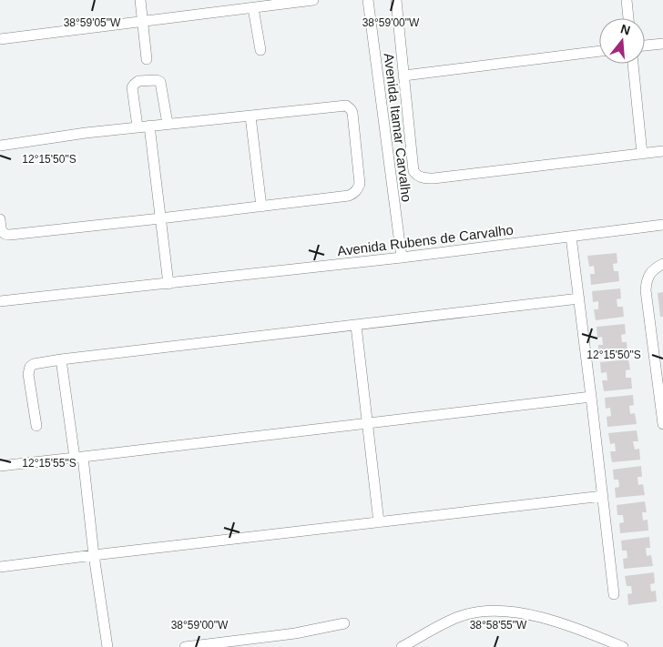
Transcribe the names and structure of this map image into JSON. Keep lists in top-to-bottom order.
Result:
{
  "streets": {
    "street": ["Avenida Itamar Carvalho", "Avenida Rubens de Carvalho"]
  },
  "crossings": [
    ["Avenida Itamar Carvalho", "Avenida Rubens de Carvalho"]
  ],
  "north": "top",
  "coordinates": [
    "38°59'05\"W",
    "38°59'00\"W",
    "12°15'50\"S",
    "12°15'55\"S",
    "38°58'55\"W"
  ]
}
